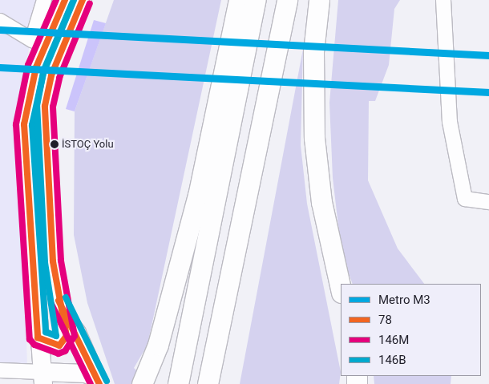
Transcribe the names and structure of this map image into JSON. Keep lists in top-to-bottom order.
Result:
{
  "places": ["İSTOÇ Yolu"],
  "lines": [
    "transit line 78",
    "transit line 146M",
    "transit line 146B",
    "metro line M3"
  ],
  "legend": [
    "Metro M3",
    "78",
    "146M",
    "146B"
  ]
}
